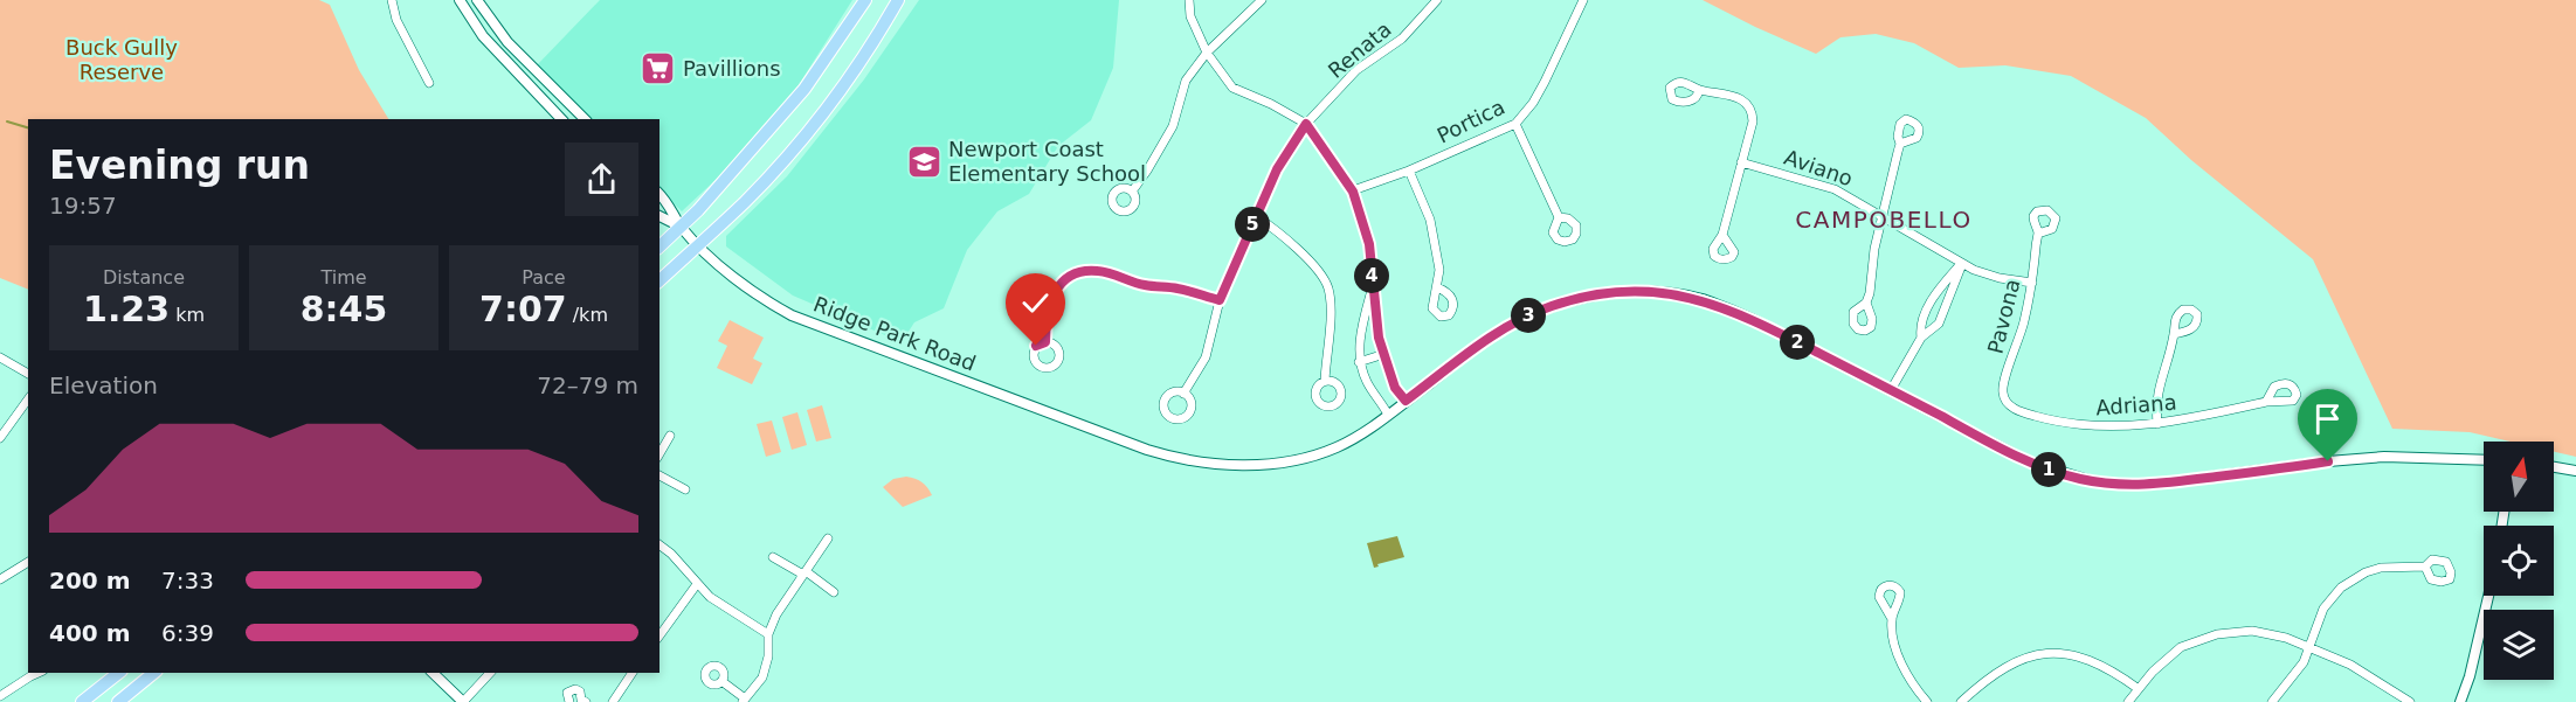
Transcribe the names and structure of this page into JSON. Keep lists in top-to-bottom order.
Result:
{
  "streets": {
    "street": [
      "Renata",
      "Portica",
      "Aviano",
      "Pavona",
      "Ridge Park Road",
      "Adriana"
    ]
  },
  "crossings": [
    ["Aviano", "Pavona"],
    ["Pavona", "Adriana"]
  ],
  "districts": ["CAMPOBELLO"],
  "parks": ["Buck Gully Reserve"],
  "places": {
    "supermarket": ["Pavillions"],
    "school or university": ["Newport Coast Elementary School"]
  },
  "north": "top",
  "page": {
    "heading": ["Evening run", "19:57"],
    "pins": [
      "5",
      "4",
      "3",
      "2",
      "1"
    ],
    "stats": [
      ["Distance", "1.23 km"],
      ["Time", "8:45"],
      ["Pace", "7:07 /km"]
    ],
    "chart": ["Elevation", "72–79 m"],
    "list": [
      {
        "name": "200 m",
        "note": "7:33"
      },
      {
        "name": "400 m",
        "note": "6:39"
      }
    ]
  }
}
